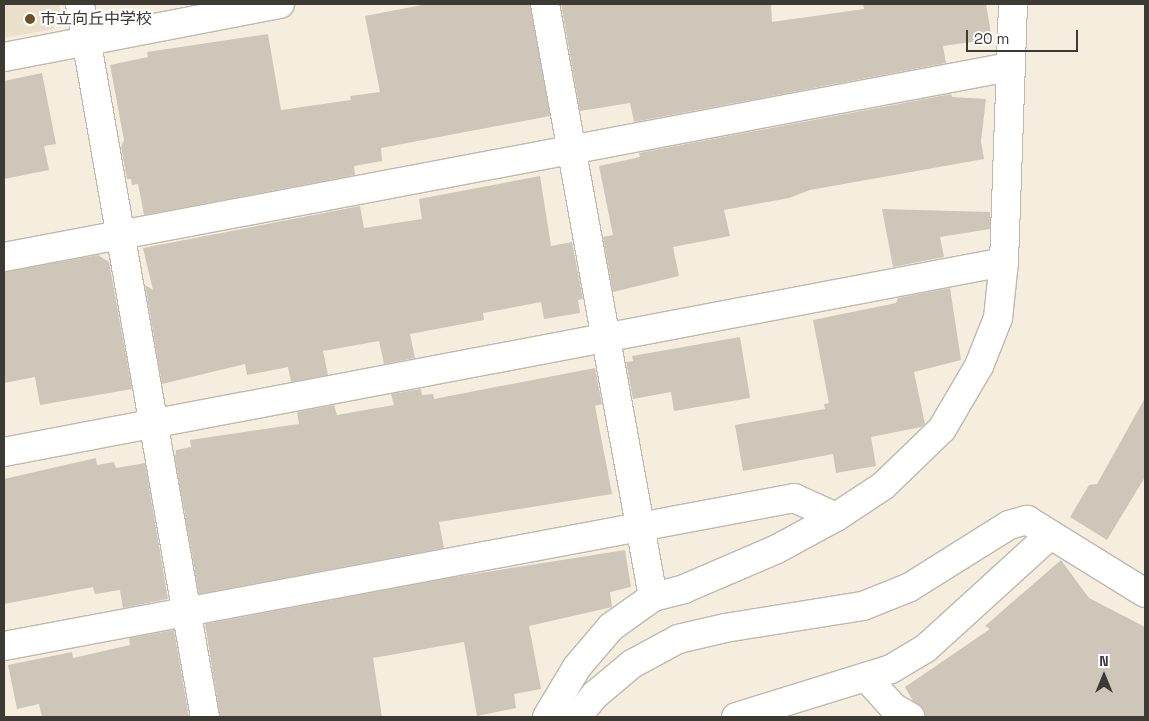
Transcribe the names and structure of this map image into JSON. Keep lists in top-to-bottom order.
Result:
{
  "places": ["市立向丘中学校"],
  "scale_bar": "20 m",
  "north": "top"
}
